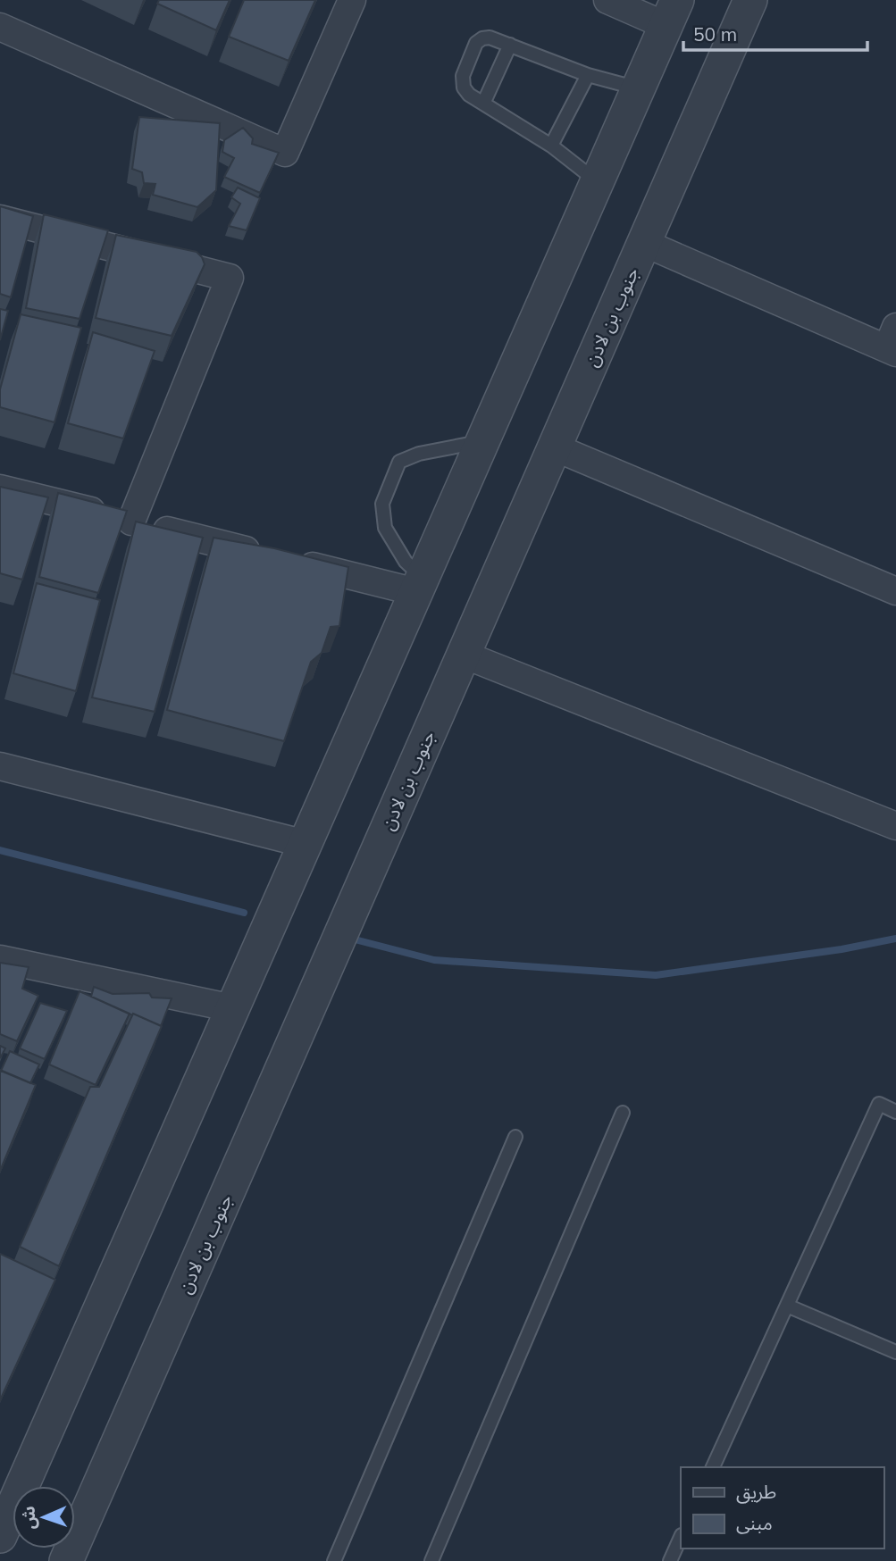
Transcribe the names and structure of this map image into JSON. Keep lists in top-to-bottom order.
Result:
{
  "streets": {
    "street": ["جنوب بن لادن"]
  },
  "legend": ["طريق", "مبنى"],
  "scale_bar": "50 m",
  "north": "left"
}
